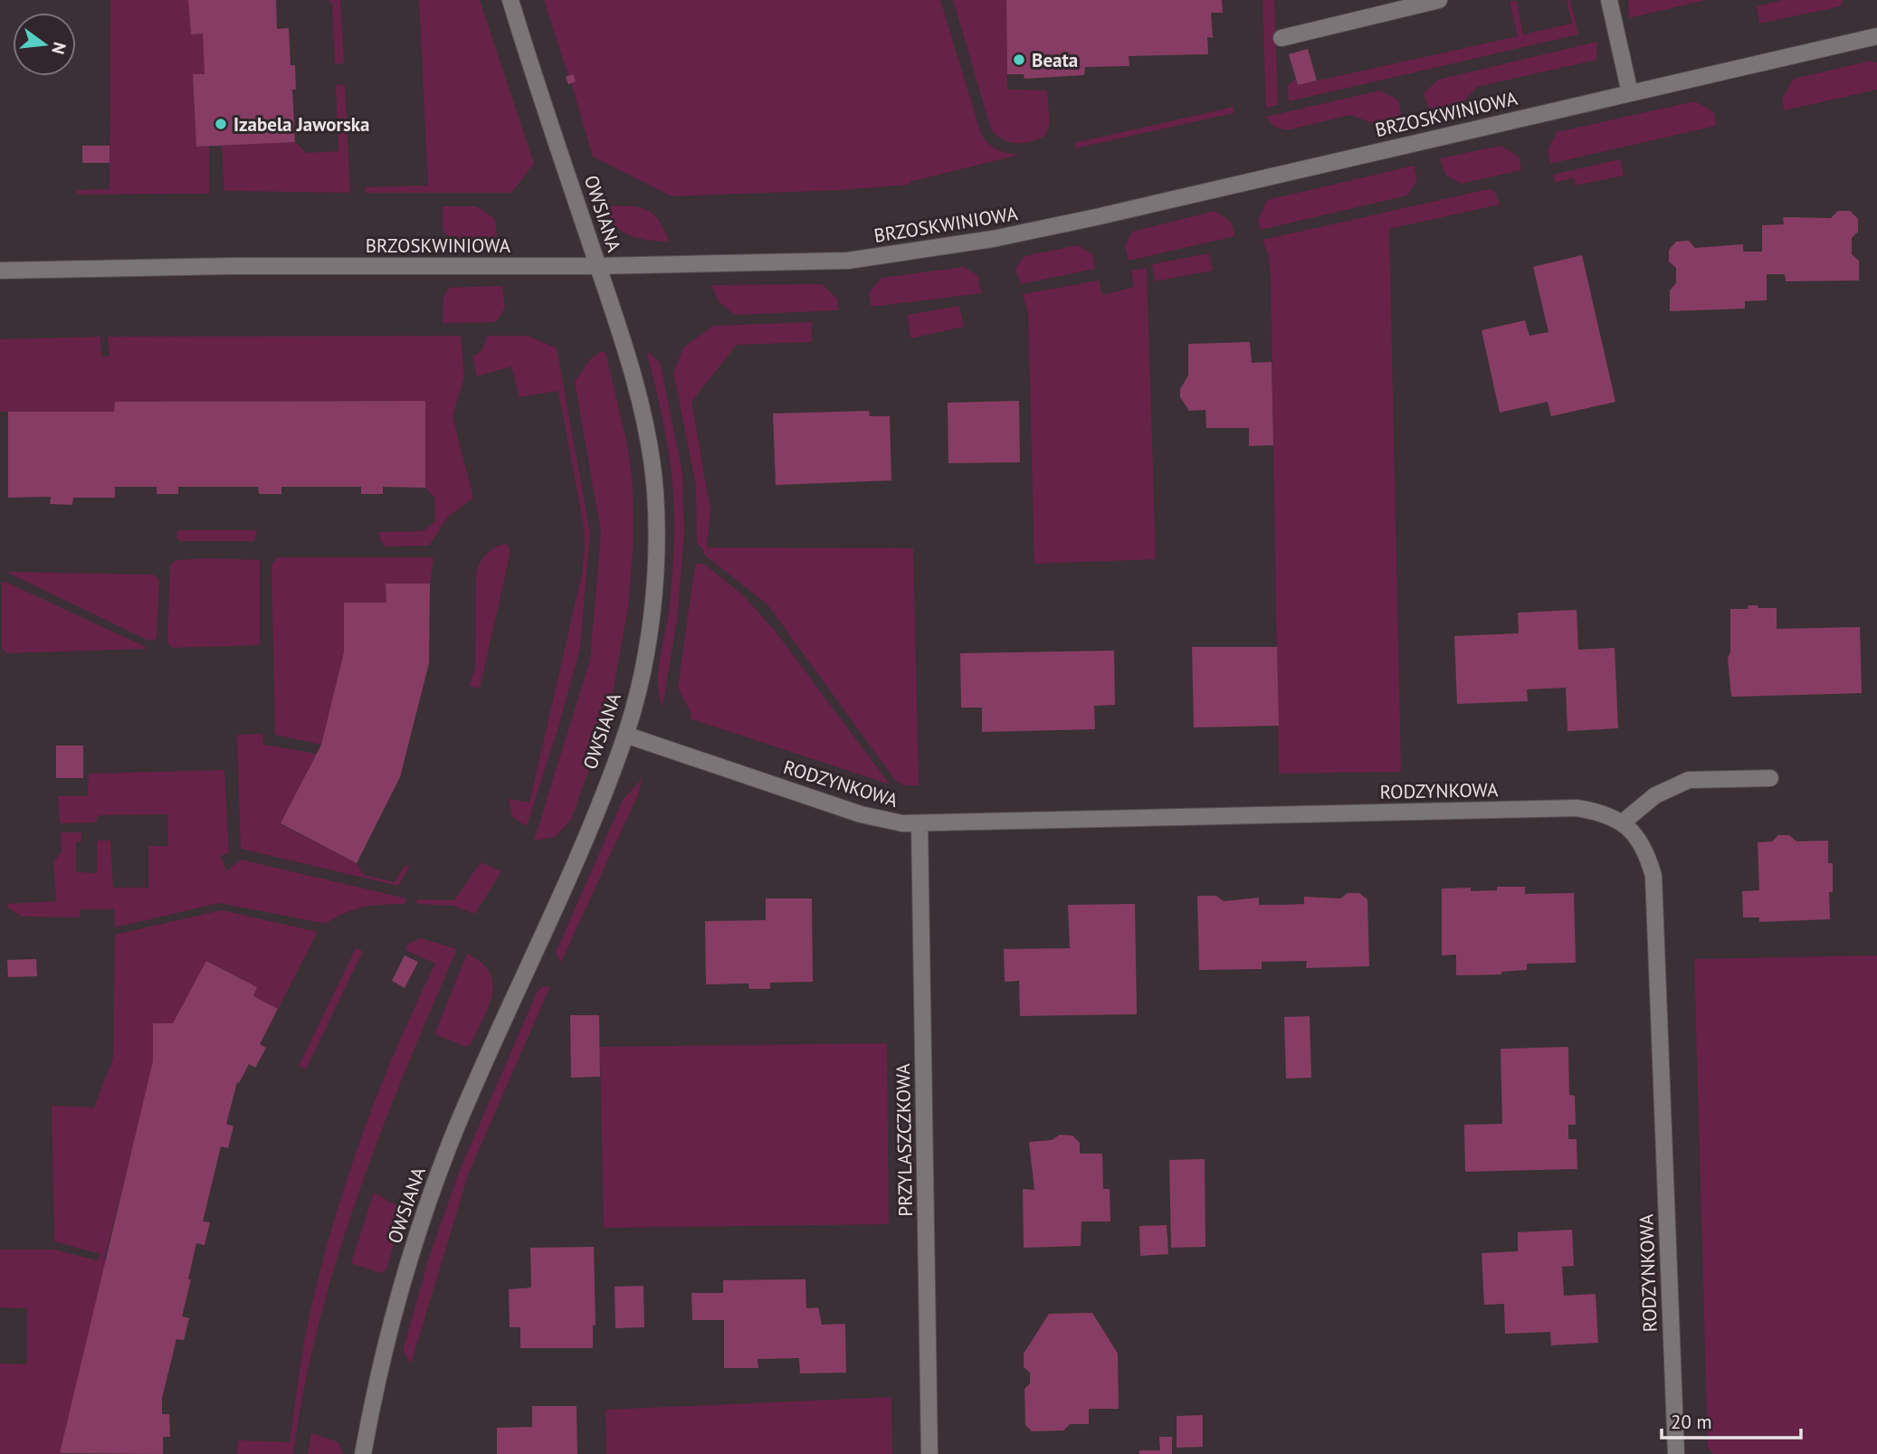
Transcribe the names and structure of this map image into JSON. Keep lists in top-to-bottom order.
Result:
{
  "streets": {
    "street": [
      "BRZOSKWINIOWA",
      "OWSIANA",
      "RODZYNKOWA",
      "PRZYLASZCZKOWA"
    ]
  },
  "crossings": [
    ["BRZOSKWINIOWA", "OWSIANA"],
    ["OWSIANA", "RODZYNKOWA"],
    ["RODZYNKOWA", "PRZYLASZCZKOWA"]
  ],
  "places": ["Beata", "Izabela Jaworska"],
  "scale_bar": "20 m",
  "north": "right"
}
